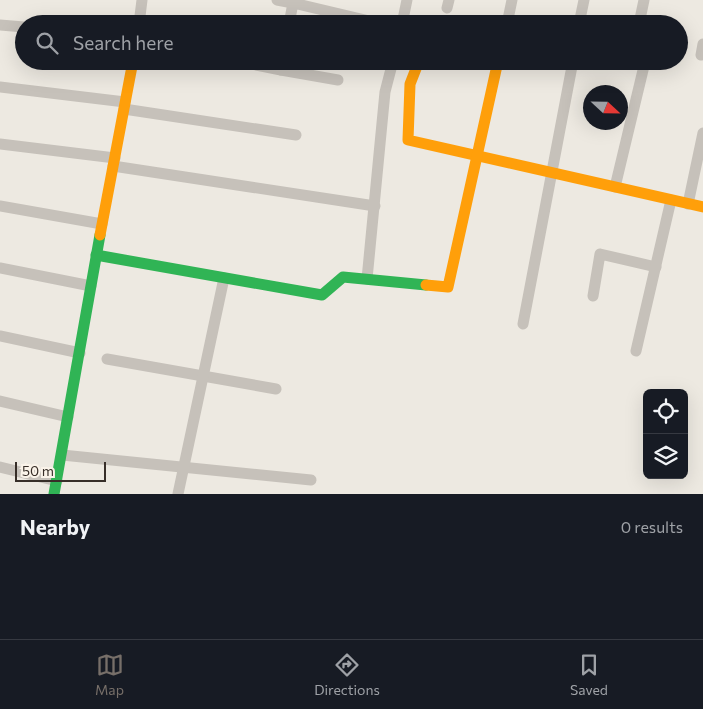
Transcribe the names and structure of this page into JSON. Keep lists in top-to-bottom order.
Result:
{
  "scale_bar": "50 m",
  "north": "right",
  "page": {
    "search": "Search here",
    "scale": "50 m",
    "heading": ["Nearby", "0 results"],
    "nav": ["Map", "Directions", "Saved"]
  }
}
